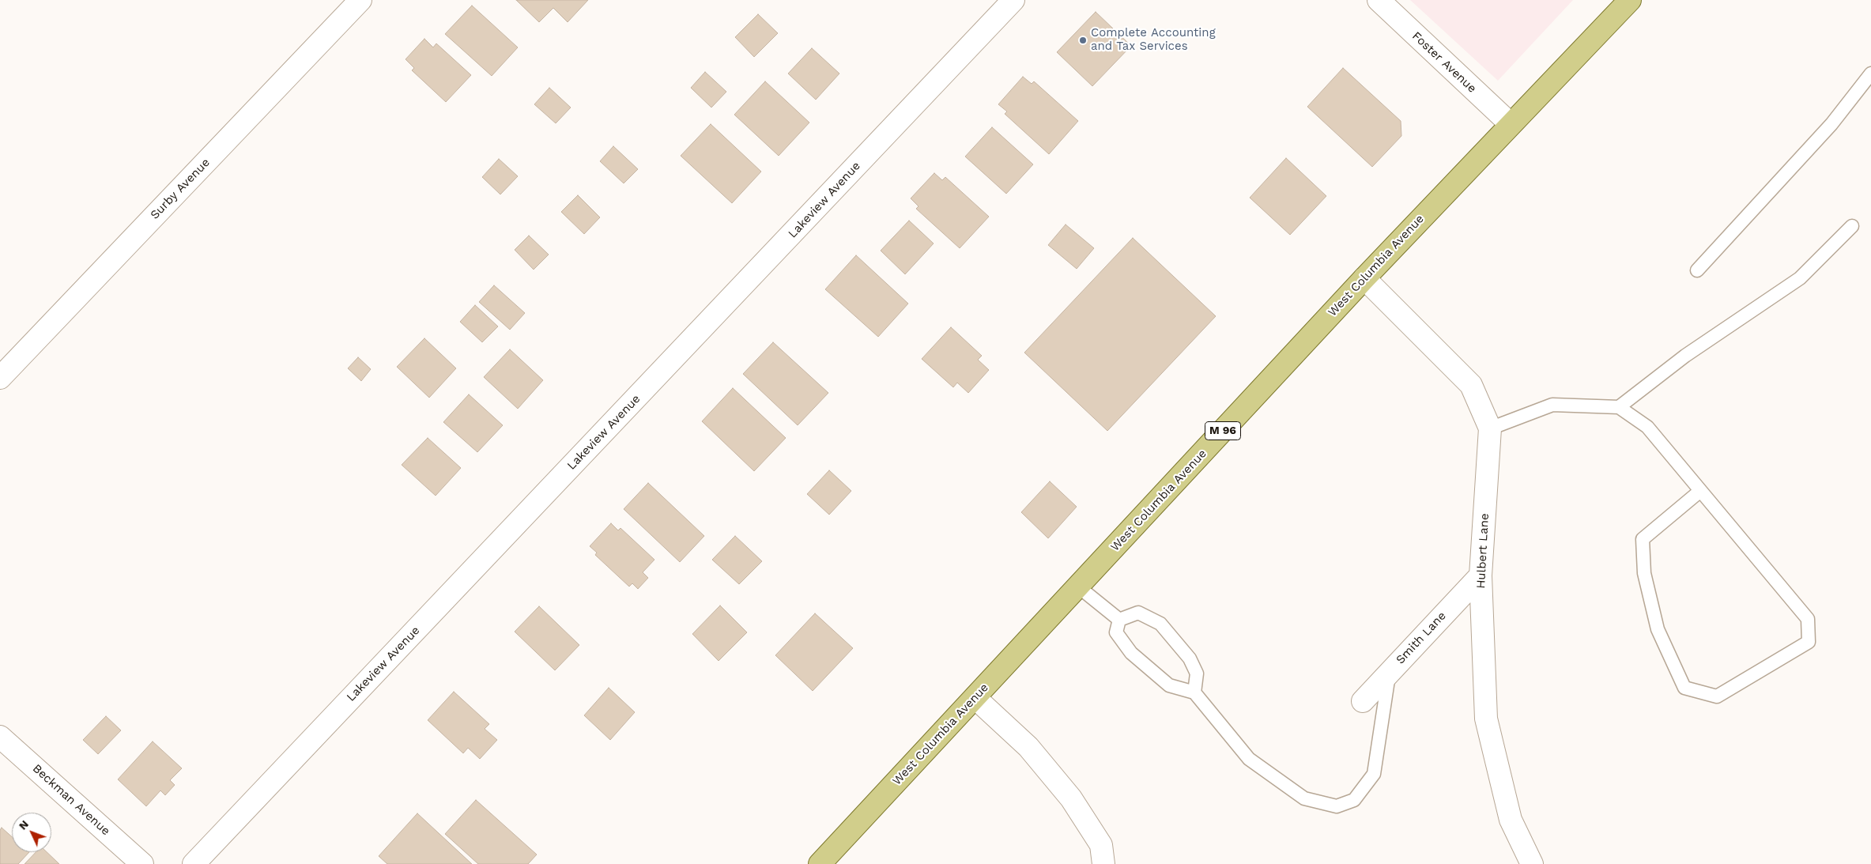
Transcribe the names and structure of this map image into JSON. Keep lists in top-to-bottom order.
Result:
{
  "streets": {
    "main road": ["West Columbia Avenue", "M 96"],
    "street": [
      "Foster Avenue",
      "Surby Avenue",
      "Lakeview Avenue",
      "Hulbert Lane",
      "Smith Lane",
      "Beckman Avenue"
    ]
  },
  "crossings": [
    ["Foster Avenue", "West Columbia Avenue"],
    ["West Columbia Avenue", "Hulbert Lane"],
    ["Hulbert Lane", "Smith Lane"]
  ],
  "places": ["Complete Accounting and Tax Services"],
  "north": "top left"
}
